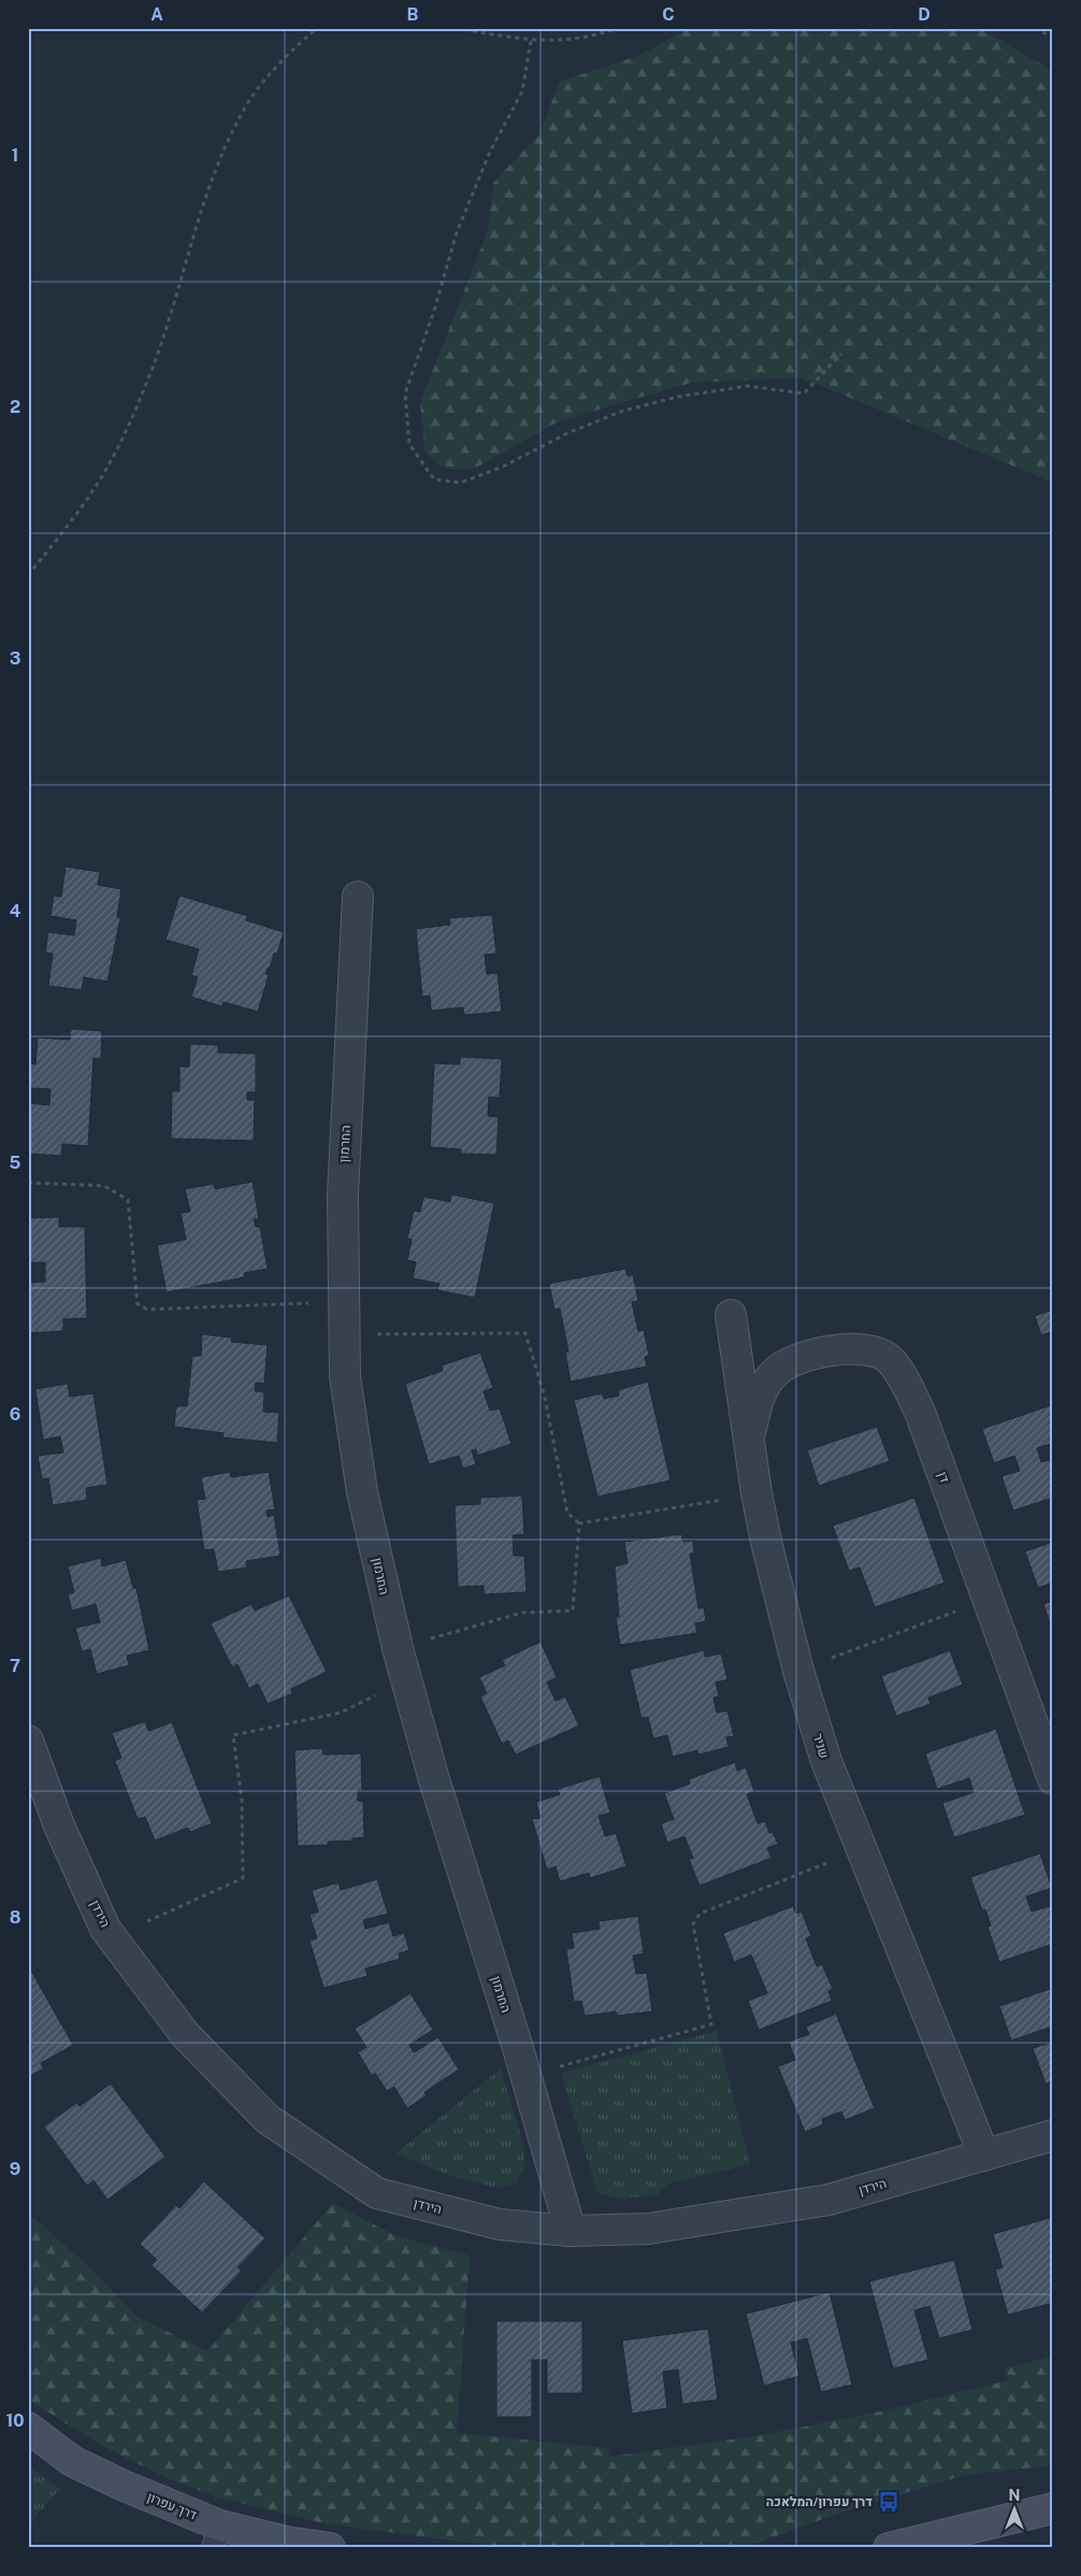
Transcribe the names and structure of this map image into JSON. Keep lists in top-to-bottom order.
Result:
{
  "streets": {
    "street": [
      "החרמון",
      "דן",
      "שניר",
      "הירדן",
      "דרך עפרון"
    ]
  },
  "crossings": [
    ["החרמון", "הירדן"],
    ["דן", "שניר"],
    ["שניר", "הירדן"]
  ],
  "places": {
    "bus stop": ["דרך עפרון/המלאכה"]
  },
  "north": "top",
  "grid": {
    "columns": [
      "A",
      "B",
      "C",
      "D"
    ],
    "rows": [
      "1",
      "2",
      "3",
      "4",
      "5",
      "6",
      "7",
      "8",
      "9",
      "10"
    ]
  }
}
